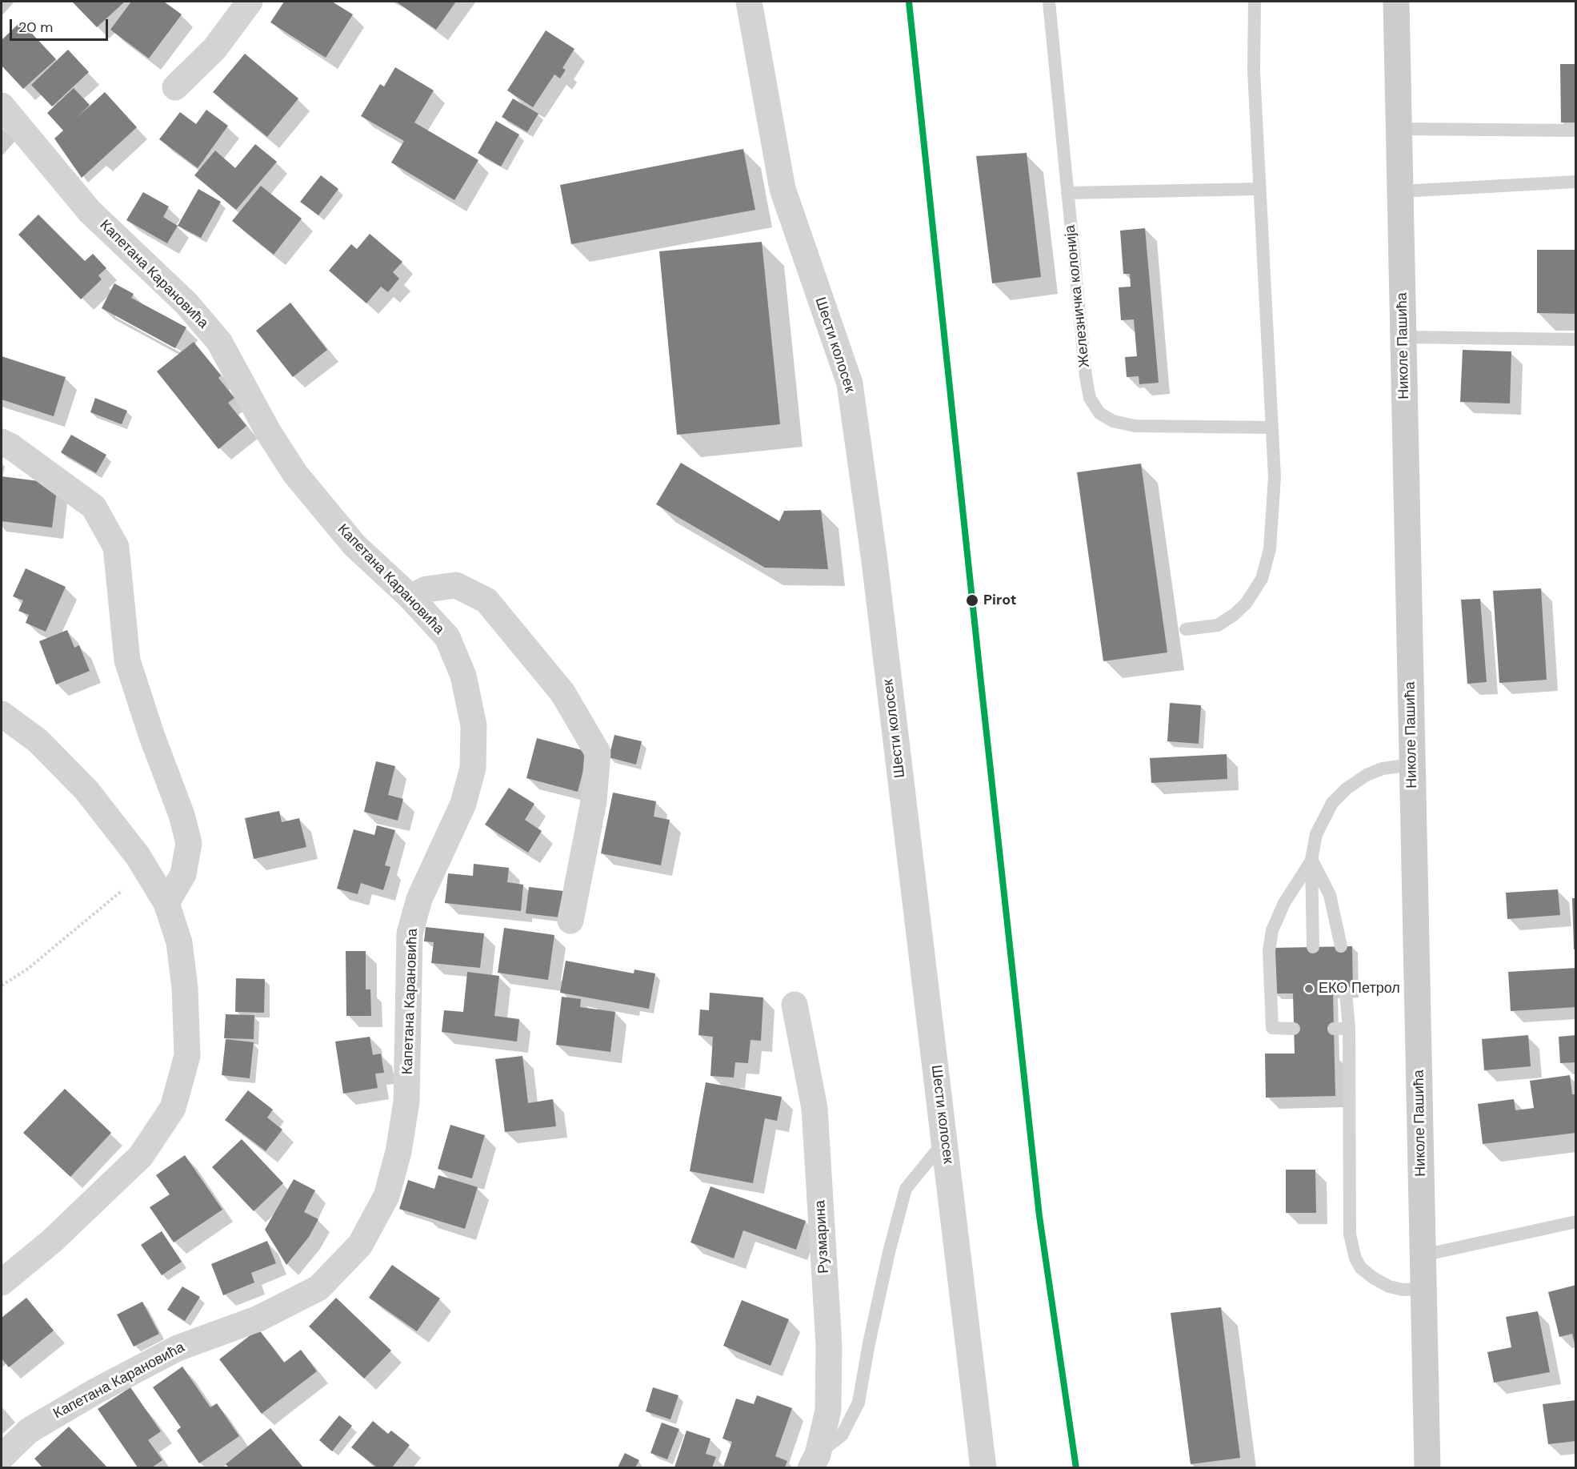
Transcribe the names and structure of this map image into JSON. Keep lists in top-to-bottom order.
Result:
{
  "streets": {
    "main road": ["Николе Пашића"],
    "street": ["Капетана Карановића", "Шести колосек", "Рузмарина"],
    "lane": ["Железничка колонија"]
  },
  "places": ["Pirot", "ЕКО Петрол"],
  "scale_bar": "20 m"
}
